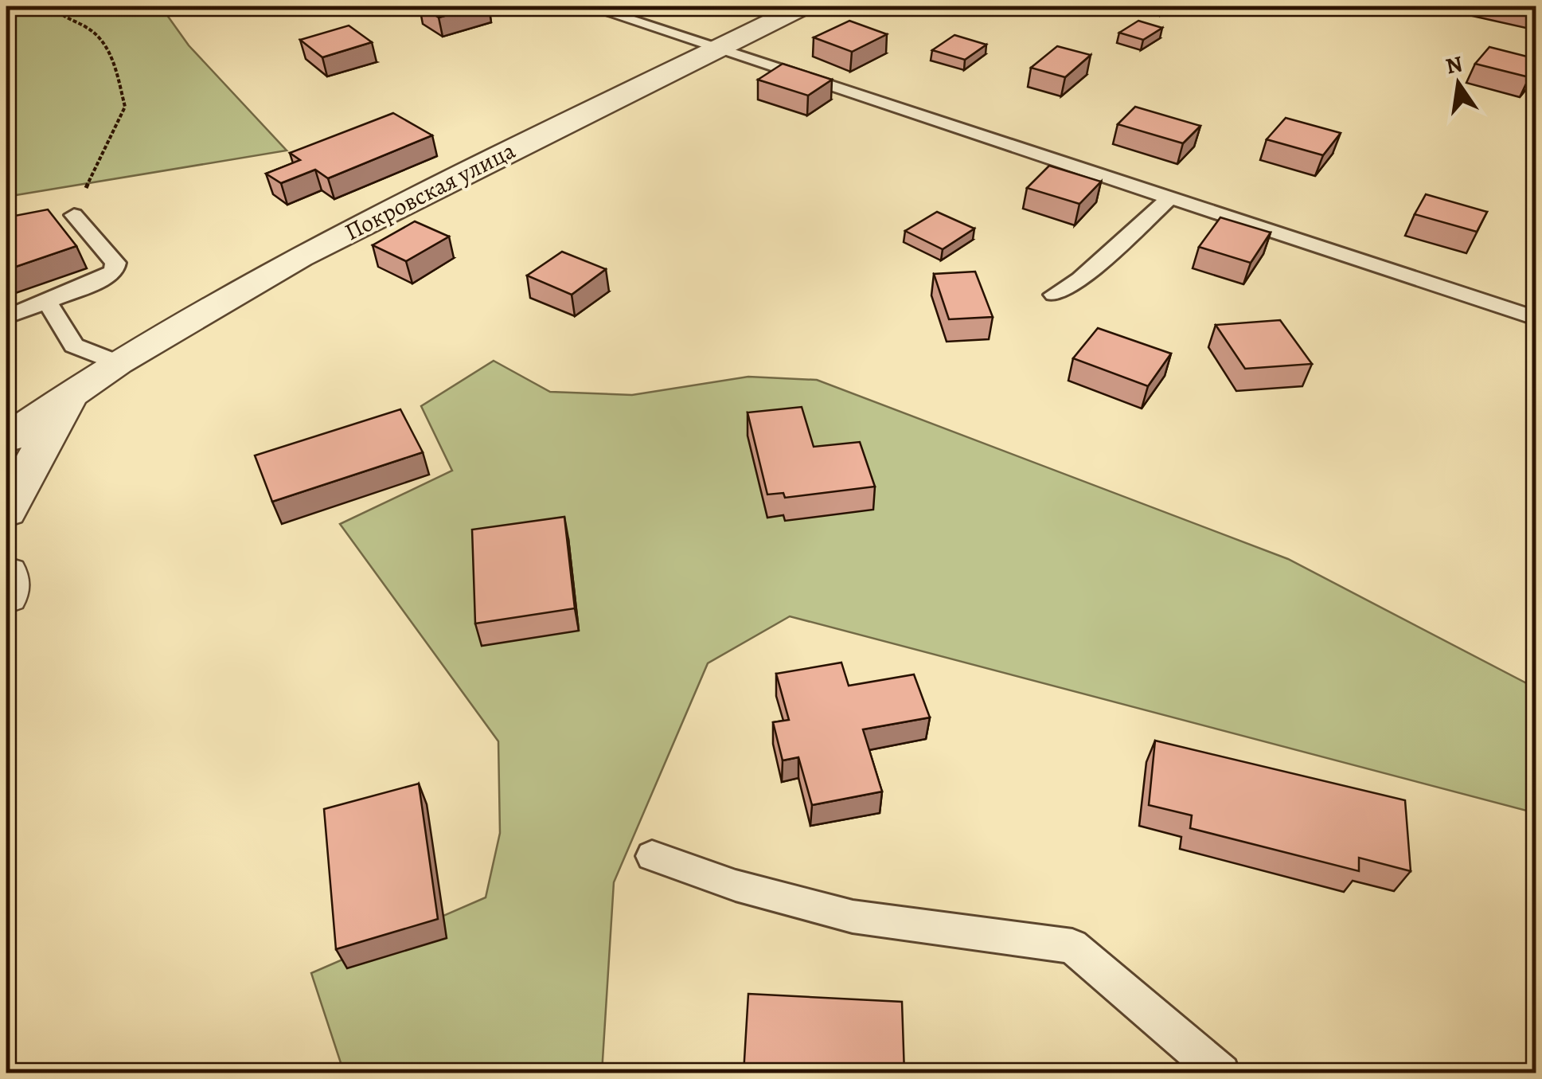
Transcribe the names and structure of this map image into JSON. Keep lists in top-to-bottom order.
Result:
{
  "streets": {
    "street": ["Покровская улица"]
  },
  "north": "top"
}
